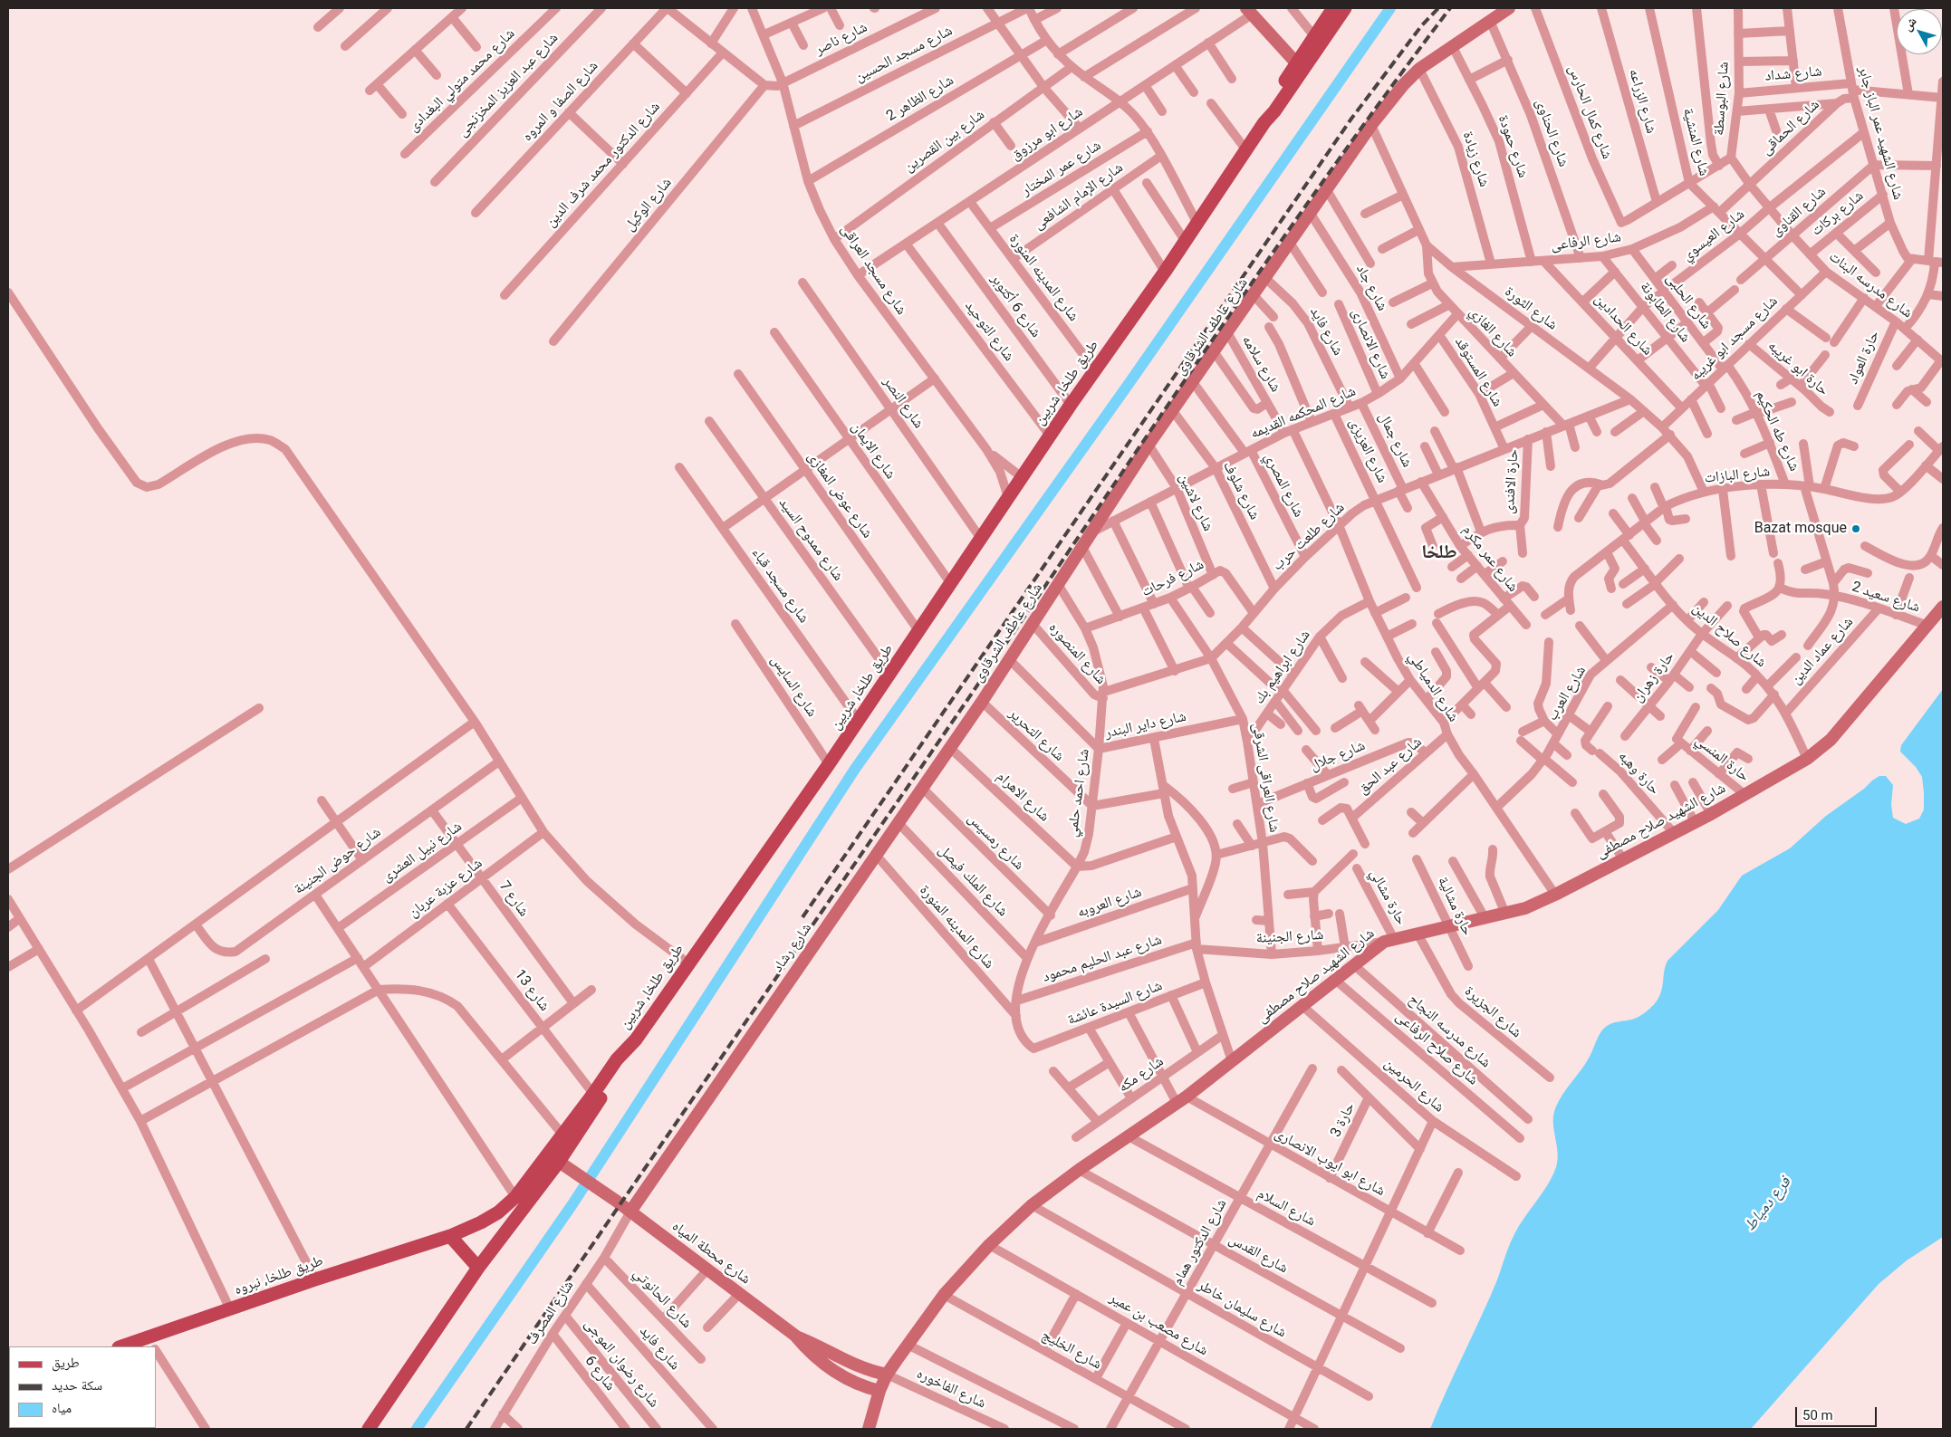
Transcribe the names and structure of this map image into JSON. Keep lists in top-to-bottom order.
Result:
{
  "streets": {
    "main road": [
      "شارع عاطف الشرقاوى",
      "طريق طلخا, شربين",
      "شارع الشهيد صلاح مصطفى",
      "شارع رشاد",
      "شارع محطة المياه",
      "طريق طلخا, نبروه"
    ],
    "street": [
      "شارع ناصر",
      "شارع مسجد الحسين",
      "شارع شداد",
      "شارع محمد متولي البغدادى",
      "شارع عبد العزيز المخزنجى",
      "شارع الظاهر 2",
      "شارع البوسطة",
      "شارع الصفا و المروه",
      "شارع الزراعه",
      "شارع كمال الحارس",
      "شارع الحماقى",
      "شارع الحناوى",
      "شارع الشهيد عمر الباز جابر",
      "شارع ابو مرزوق",
      "شارع بين القصرين",
      "شارع المنشية",
      "شارع حمودة",
      "شارع زيادة",
      "شارع الدكتور محمد شرف الدين",
      "شارع عمر المختار",
      "شارع الإمام الشافعى",
      "شارع الوكيل",
      "شارع القناوى",
      "شارع بركات",
      "شارع العيسوي",
      "شارع الرفاعى",
      "شارع مسجد العراقى",
      "شارع المدينه المنورة",
      "شارع مدرسه البنات",
      "شارع جاد",
      "شارع الحلبى",
      "شارع 6 أكتوبر",
      "شارع الثورة",
      "شارع الطابونة",
      "شارع الحدادين",
      "شارع التوحيد",
      "شارع فايد",
      "شارع الغازي",
      "شارع مسجد ابو غريبه",
      "شارع الانصارى",
      "حارة العواد",
      "شارع سلامه",
      "حارة ابو غريبه",
      "شارع المستوقد",
      "شارع النصر",
      "شارع المحكمه القديمه",
      "شارع طه الحكيم",
      "شارع جمال",
      "شارع الايمان",
      "شارع العزيزى",
      "شارع البازات",
      "حارة الافندى",
      "شارع المصري",
      "شارع شلوف",
      "شارع عوض المغازى",
      "شارع لاشين",
      "شارع طلعت حرب",
      "شارع ممدوح السيد",
      "شارع عمر مكرم",
      "شارع فرحات",
      "شارع مسجد قباء",
      "شارع سعيد 2",
      "شارع صلاح الدين",
      "شارع عماد الدين",
      "شارع المنصوره",
      "شارع ابراهيم بك",
      "حارة زهران",
      "شارع السايس",
      "شارع الدمياطي",
      "شارع العرب",
      "شارع داير البندر",
      "شارع التحرير",
      "شارع جلال",
      "حارة المنسي",
      "شارع عبد الحق",
      "حارة وهبه",
      "شارع العراقى الشرقى",
      "شارع احمد حلمي",
      "شارع الاهرام",
      "شارع رمسيس",
      "شارع نبيل العشرى",
      "شارع حوض الجنينة",
      "شارع الملك فيصل",
      "شارع عزبة عربان",
      "حارة مشالي",
      "شارع 7",
      "شارع العروبه",
      "حارة مشالية",
      "شارع الجنينة",
      "شارع عبد الحليم محمود",
      "شارع 13",
      "شارع السيدة عائشة",
      "شارع الجزيرة",
      "شارع مدرسه النجاح",
      "شارع صلاح الرفاعى",
      "شارع مكه",
      "شارع الحرمين",
      "حارة 3",
      "شارع ابو ايوب الانصارى",
      "شارع السلام",
      "شارع الدكتور همام",
      "شارع القدس",
      "شارع الحانوتي",
      "شارع سليمان خاطر",
      "شارع المصرف",
      "شارع مصعب بن عمير",
      "شارع الخليج",
      "شارع رضوان الموجى",
      "شارع 6",
      "شارع الفاخوره"
    ]
  },
  "crossings": [
    ["شارع ناصر", "شارع الوكيل"],
    ["شارع ناصر", "شارع مسجد العراقى"],
    ["شارع مسجد الحسين", "شارع مسجد العراقى"],
    ["شارع شداد", "شارع البوسطة"],
    ["شارع شداد", "شارع الحماقى"],
    ["شارع شداد", "شارع الشهيد عمر الباز جابر"],
    ["شارع الظاهر 2", "شارع مسجد العراقى"],
    ["شارع البوسطة", "شارع الحماقى"],
    ["شارع البوسطة", "شارع مدرسه البنات"],
    ["شارع الزراعه", "شارع كمال الحارس"],
    ["شارع الحماقى", "شارع الشهيد عمر الباز جابر"],
    ["شارع الحماقى", "شارع المنشية"],
    ["شارع الحماقى", "شارع الرفاعى"],
    ["شارع الحماقى", "شارع مدرسه البنات"],
    ["شارع الحناوى", "شارع الرفاعى"],
    ["شارع الحناوى", "شارع عاطف الشرقاوى"],
    ["شارع الشهيد عمر الباز جابر", "شارع القناوى"],
    ["شارع الشهيد عمر الباز جابر", "شارع بركات"],
    ["شارع الشهيد عمر الباز جابر", "شارع العيسوي"],
    ["شارع ابو مرزوق", "شارع مسجد العراقى"],
    ["شارع ابو مرزوق", "شارع المدينه المنورة"],
    ["شارع ابو مرزوق", "شارع 6 أكتوبر"],
    ["شارع ابو مرزوق", "شارع التوحيد"],
    ["شارع بين القصرين", "شارع مسجد العراقى"],
    ["شارع المنشية", "شارع القناوى"],
    ["شارع المنشية", "شارع العيسوي"],
    ["شارع المنشية", "شارع الرفاعى"],
    ["شارع المنشية", "شارع مسجد ابو غريبه"],
    ["شارع حمودة", "شارع الرفاعى"],
    ["شارع حمودة", "شارع عاطف الشرقاوى"],
    ["شارع زيادة", "شارع الرفاعى"],
    ["شارع زيادة", "شارع عاطف الشرقاوى"],
    ["شارع عمر المختار", "شارع المدينه المنورة"],
    ["شارع الإمام الشافعى", "شارع المدينه المنورة"],
    ["شارع القناوى", "شارع مدرسه البنات"],
    ["شارع بركات", "شارع مدرسه البنات"],
    ["شارع العيسوي", "شارع مدرسه البنات"],
    ["شارع العيسوي", "شارع الحلبى"],
    ["شارع العيسوي", "شارع الثورة"],
    ["شارع العيسوي", "شارع الطابونة"],
    ["شارع العيسوي", "شارع الحدادين"],
    ["شارع الرفاعى", "شارع الحلبى"],
    ["شارع الرفاعى", "شارع الثورة"],
    ["شارع الرفاعى", "شارع الطابونة"],
    ["شارع الرفاعى", "شارع الحدادين"],
    ["شارع مسجد العراقى", "طريق طلخا, شربين"],
    ["شارع المدينه المنورة", "طريق طلخا, شربين"],
    ["شارع المدينه المنورة", "شارع احمد حلمي"],
    ["شارع المدينه المنورة", "شارع رشاد"],
    ["شارع مدرسه البنات", "شارع مسجد ابو غريبه"],
    ["شارع مدرسه البنات", "حارة العواد"],
    ["شارع جاد", "شارع عاطف الشرقاوى"],
    ["شارع جاد", "شارع المحكمه القديمه"],
    ["شارع الحلبى", "شارع مسجد ابو غريبه"],
    ["شارع الحلبى", "شارع طه الحكيم"],
    ["شارع 6 أكتوبر", "طريق طلخا, شربين"],
    ["شارع الثورة", "شارع عاطف الشرقاوى"],
    ["شارع الثورة", "شارع الغازي"],
    ["شارع الثورة", "شارع مسجد ابو غريبه"],
    ["شارع الثورة", "شارع البازات"],
    ["شارع الثورة", "شارع طلعت حرب"],
    ["شارع الطابونة", "شارع مسجد ابو غريبه"],
    ["شارع الحدادين", "شارع مسجد ابو غريبه"],
    ["شارع عاطف الشرقاوى", "شارع فايد"],
    ["شارع عاطف الشرقاوى", "شارع سلامه"],
    ["شارع عاطف الشرقاوى", "شارع المحكمه القديمه"],
    ["شارع عاطف الشرقاوى", "شارع المصري"],
    ["شارع عاطف الشرقاوى", "شارع شلوف"],
    ["شارع عاطف الشرقاوى", "شارع لاشين"],
    ["شارع عاطف الشرقاوى", "شارع المنصوره"],
    ["شارع عاطف الشرقاوى", "شارع داير البندر"],
    ["شارع عاطف الشرقاوى", "شارع التحرير"],
    ["شارع عاطف الشرقاوى", "شارع احمد حلمي"],
    ["شارع عاطف الشرقاوى", "شارع رشاد"],
    ["شارع التوحيد", "طريق طلخا, شربين"],
    ["شارع فايد", "شارع المحكمه القديمه"],
    ["شارع فايد", "شارع المصرف"],
    ["شارع الغازي", "شارع المحكمه القديمه"],
    ["شارع الغازي", "شارع طلعت حرب"],
    ["شارع مسجد ابو غريبه", "حارة ابو غريبه"],
    ["شارع مسجد ابو غريبه", "شارع طه الحكيم"],
    ["شارع الانصارى", "شارع المحكمه القديمه"],
    ["شارع سلامه", "شارع المحكمه القديمه"],
    ["شارع سلامه", "شارع الدمياطي"],
    ["شارع المستوقد", "شارع المحكمه القديمه"],
    ["شارع المستوقد", "شارع طلعت حرب"],
    ["طريق طلخا, شربين", "شارع النصر"],
    ["طريق طلخا, شربين", "شارع الايمان"],
    ["طريق طلخا, شربين", "شارع عوض المغازى"],
    ["طريق طلخا, شربين", "شارع ممدوح السيد"],
    ["طريق طلخا, شربين", "شارع مسجد قباء"],
    ["طريق طلخا, شربين", "شارع السايس"],
    ["طريق طلخا, شربين", "شارع 13"],
    ["طريق طلخا, شربين", "طريق طلخا, نبروه"],
    ["شارع المحكمه القديمه", "شارع جمال"],
    ["شارع المحكمه القديمه", "شارع العزيزى"],
    ["شارع المحكمه القديمه", "شارع المصري"],
    ["شارع المحكمه القديمه", "شارع شلوف"],
    ["شارع المحكمه القديمه", "شارع لاشين"],
    ["شارع المحكمه القديمه", "شارع الدمياطي"],
    ["شارع طه الحكيم", "شارع البازات"],
    ["شارع جمال", "شارع طلعت حرب"],
    ["شارع العزيزى", "شارع طلعت حرب"],
    ["شارع البازات", "شارع صلاح الدين"],
    ["حارة الافندى", "شارع طلعت حرب"],
    ["حارة الافندى", "شارع عمر مكرم"],
    ["شارع المصري", "شارع طلعت حرب"],
    ["شارع شلوف", "شارع طلعت حرب"],
    ["شارع لاشين", "شارع فرحات"],
    ["شارع طلعت حرب", "شارع عمر مكرم"],
    ["شارع طلعت حرب", "شارع فرحات"],
    ["شارع طلعت حرب", "شارع المنصوره"],
    ["شارع طلعت حرب", "شارع الدمياطي"],
    ["شارع طلعت حرب", "شارع العراقى الشرقى"],
    ["شارع طلعت حرب", "شارع احمد حلمي"],
    ["شارع عمر مكرم", "شارع الدمياطي"],
    ["شارع فرحات", "شارع العراقى الشرقى"],
    ["شارع فرحات", "شارع احمد حلمي"],
    ["شارع سعيد 2", "شارع عماد الدين"],
    ["شارع سعيد 2", "شارع الشهيد صلاح مصطفى"],
    ["شارع صلاح الدين", "شارع عماد الدين"],
    ["شارع صلاح الدين", "حارة زهران"],
    ["شارع صلاح الدين", "شارع العرب"],
    ["شارع صلاح الدين", "شارع الشهيد صلاح مصطفى"],
    ["شارع المنصوره", "شارع احمد حلمي"],
    ["شارع ابراهيم بك", "شارع الدمياطي"],
    ["شارع ابراهيم بك", "شارع العراقى الشرقى"],
    ["شارع الدمياطي", "شارع العرب"],
    ["شارع الدمياطي", "شارع عبد الحق"],
    ["شارع الدمياطي", "شارع الشهيد صلاح مصطفى"],
    ["شارع داير البندر", "شارع العراقى الشرقى"],
    ["شارع داير البندر", "شارع احمد حلمي"],
    ["شارع التحرير", "شارع احمد حلمي"],
    ["شارع التحرير", "شارع رشاد"],
    ["شارع جلال", "شارع عبد الحق"],
    ["شارع جلال", "شارع العراقى الشرقى"],
    ["حارة المنسي", "شارع الشهيد صلاح مصطفى"],
    ["حارة وهبه", "شارع الشهيد صلاح مصطفى"],
    ["شارع العراقى الشرقى", "شارع الجنينة"],
    ["شارع احمد حلمي", "شارع الاهرام"],
    ["شارع احمد حلمي", "شارع رمسيس"],
    ["شارع احمد حلمي", "شارع الملك فيصل"],
    ["شارع احمد حلمي", "شارع العروبه"],
    ["شارع احمد حلمي", "شارع عبد الحليم محمود"],
    ["شارع احمد حلمي", "شارع السيدة عائشة"],
    ["شارع الاهرام", "شارع رشاد"],
    ["شارع الشهيد صلاح مصطفى", "حارة مشالي"],
    ["شارع الشهيد صلاح مصطفى", "حارة مشالية"],
    ["شارع الشهيد صلاح مصطفى", "شارع الجنينة"],
    ["شارع الشهيد صلاح مصطفى", "شارع الجزيرة"],
    ["شارع الشهيد صلاح مصطفى", "شارع مدرسه النجاح"],
    ["شارع الشهيد صلاح مصطفى", "شارع صلاح الرفاعى"],
    ["شارع الشهيد صلاح مصطفى", "شارع الحرمين"],
    ["شارع الشهيد صلاح مصطفى", "شارع ابو ايوب الانصارى"],
    ["شارع الشهيد صلاح مصطفى", "شارع السلام"],
    ["شارع الشهيد صلاح مصطفى", "شارع القدس"],
    ["شارع الشهيد صلاح مصطفى", "شارع سليمان خاطر"],
    ["شارع الشهيد صلاح مصطفى", "شارع مصعب بن عمير"],
    ["شارع الشهيد صلاح مصطفى", "شارع الخليج"],
    ["شارع الشهيد صلاح مصطفى", "شارع الفاخوره"],
    ["شارع رمسيس", "شارع رشاد"],
    ["شارع نبيل العشرى", "شارع 7"],
    ["شارع حوض الجنينة", "شارع 7"],
    ["شارع الملك فيصل", "شارع رشاد"],
    ["شارع عزبة عربان", "شارع 7"],
    ["شارع عزبة عربان", "شارع 13"],
    ["حارة مشالي", "شارع الجنينة"],
    ["شارع الجنينة", "شارع عبد الحليم محمود"],
    ["شارع رشاد", "شارع محطة المياه"],
    ["شارع رشاد", "شارع المصرف"],
    ["حارة 3", "شارع ابو ايوب الانصارى"],
    ["شارع ابو ايوب الانصارى", "شارع الدكتور همام"],
    ["شارع السلام", "شارع الدكتور همام"],
    ["شارع الدكتور همام", "شارع القدس"],
    ["شارع الدكتور همام", "شارع سليمان خاطر"],
    ["شارع الدكتور همام", "شارع مصعب بن عمير"],
    ["شارع الدكتور همام", "شارع الخليج"],
    ["شارع محطة المياه", "شارع المصرف"],
    ["شارع الحانوتي", "شارع المصرف"],
    ["شارع المصرف", "شارع رضوان الموجى"],
    ["شارع المصرف", "شارع 6"]
  ],
  "districts": ["طلخا"],
  "water": ["فرع دمياط"],
  "places": ["Bazat mosque"],
  "legend": ["طريق", "سكة حديد", "مياه"],
  "scale_bar": "50 m",
  "north": "top left"
}
